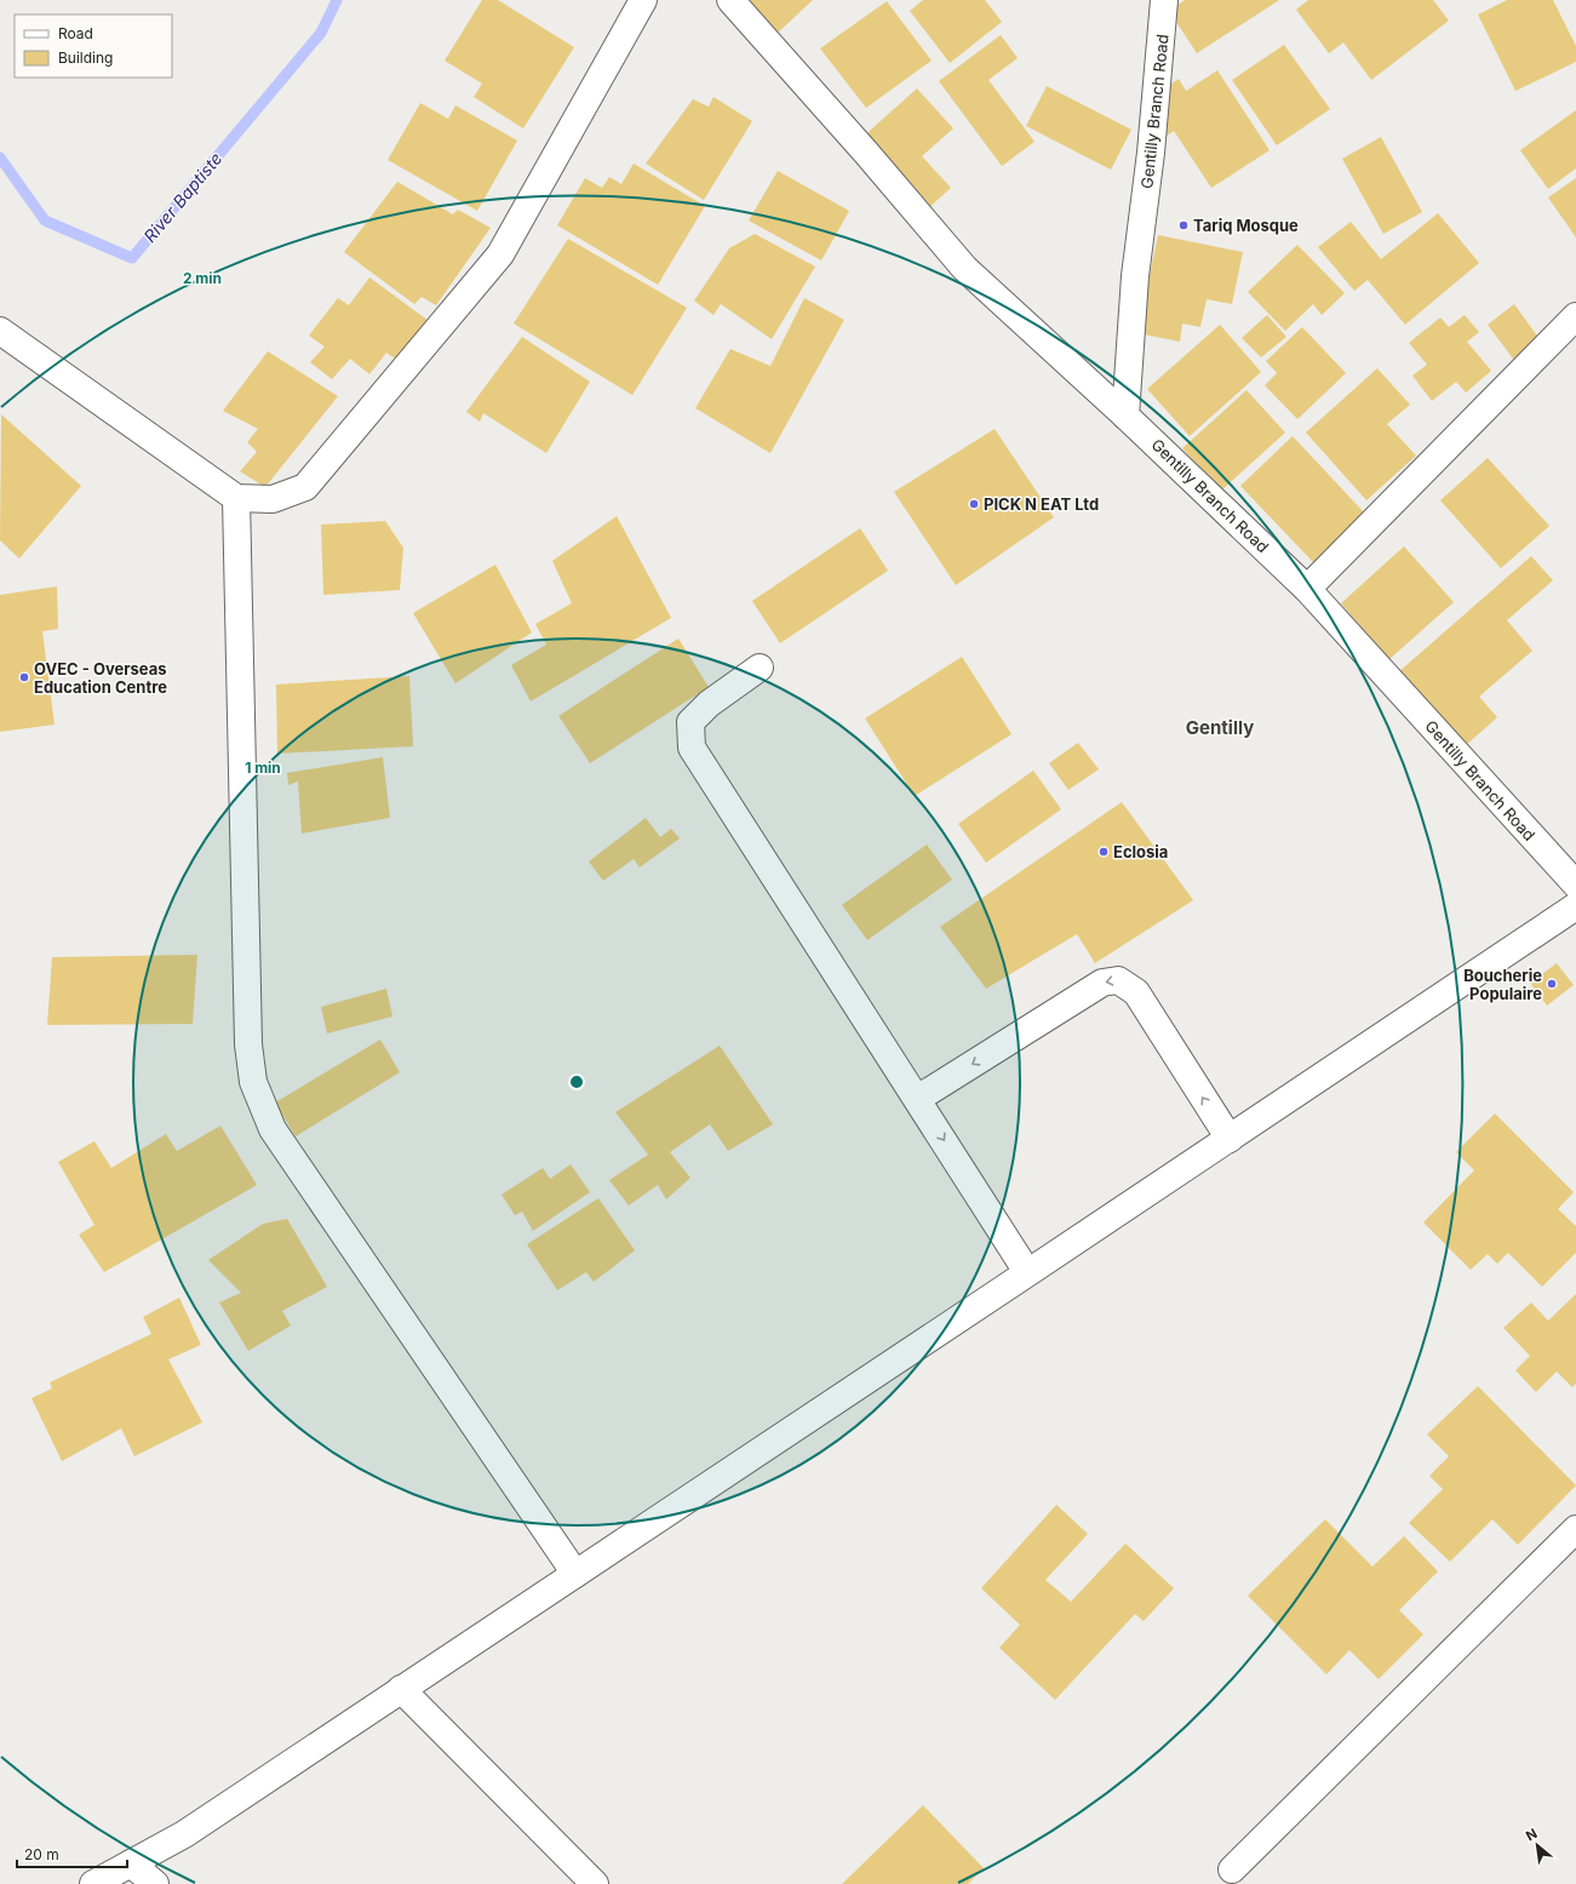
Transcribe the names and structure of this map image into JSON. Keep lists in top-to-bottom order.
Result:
{
  "streets": {
    "street": ["Gentilly Branch Road"]
  },
  "districts": ["Gentilly"],
  "water": ["River Baptiste"],
  "places": [
    "Tariq Mosque",
    "PICK N EAT Ltd",
    "OVEC - Overseas Education Centre",
    "Eclosia",
    "Boucherie Populaire"
  ],
  "legend": ["Road", "Building"],
  "scale_bar": "20 m",
  "north": "top left",
  "rings": ["2 min", "1 min"]
}
